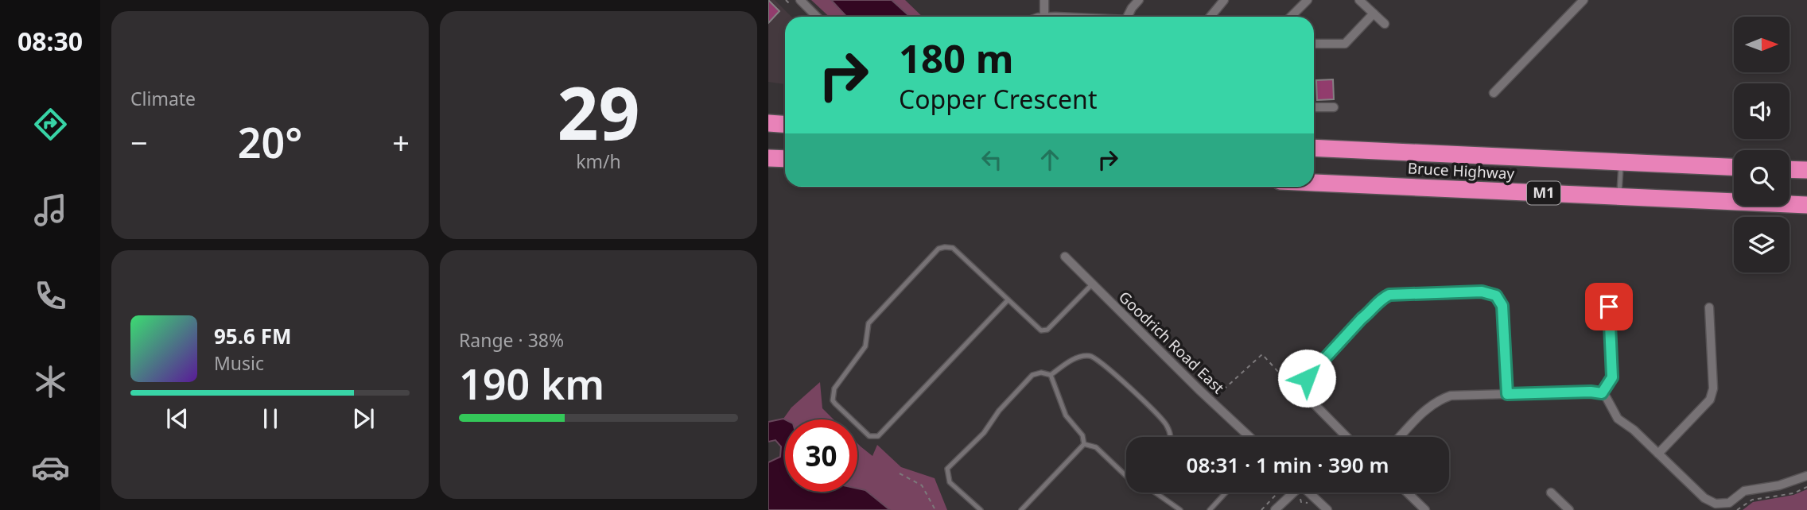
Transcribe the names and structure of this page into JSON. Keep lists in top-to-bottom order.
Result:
{
  "streets": {
    "highway": ["Bruce Highway", "M1"],
    "street": ["Goodrich Road East"]
  },
  "north": "right",
  "page": {
    "tabs": "08:30",
    "tile": [
      "Climate",
      ["29", "km/h"],
      ["Range · 38%", "190 km"]
    ],
    "turn": ["180 m", "Copper Crescent"],
    "heat": ["−", "20°", "+"],
    "song": ["95.6 FM", "Music"],
    "limit": "30",
    "trip": "08:31 · 1 min · 390 m"
  }
}
